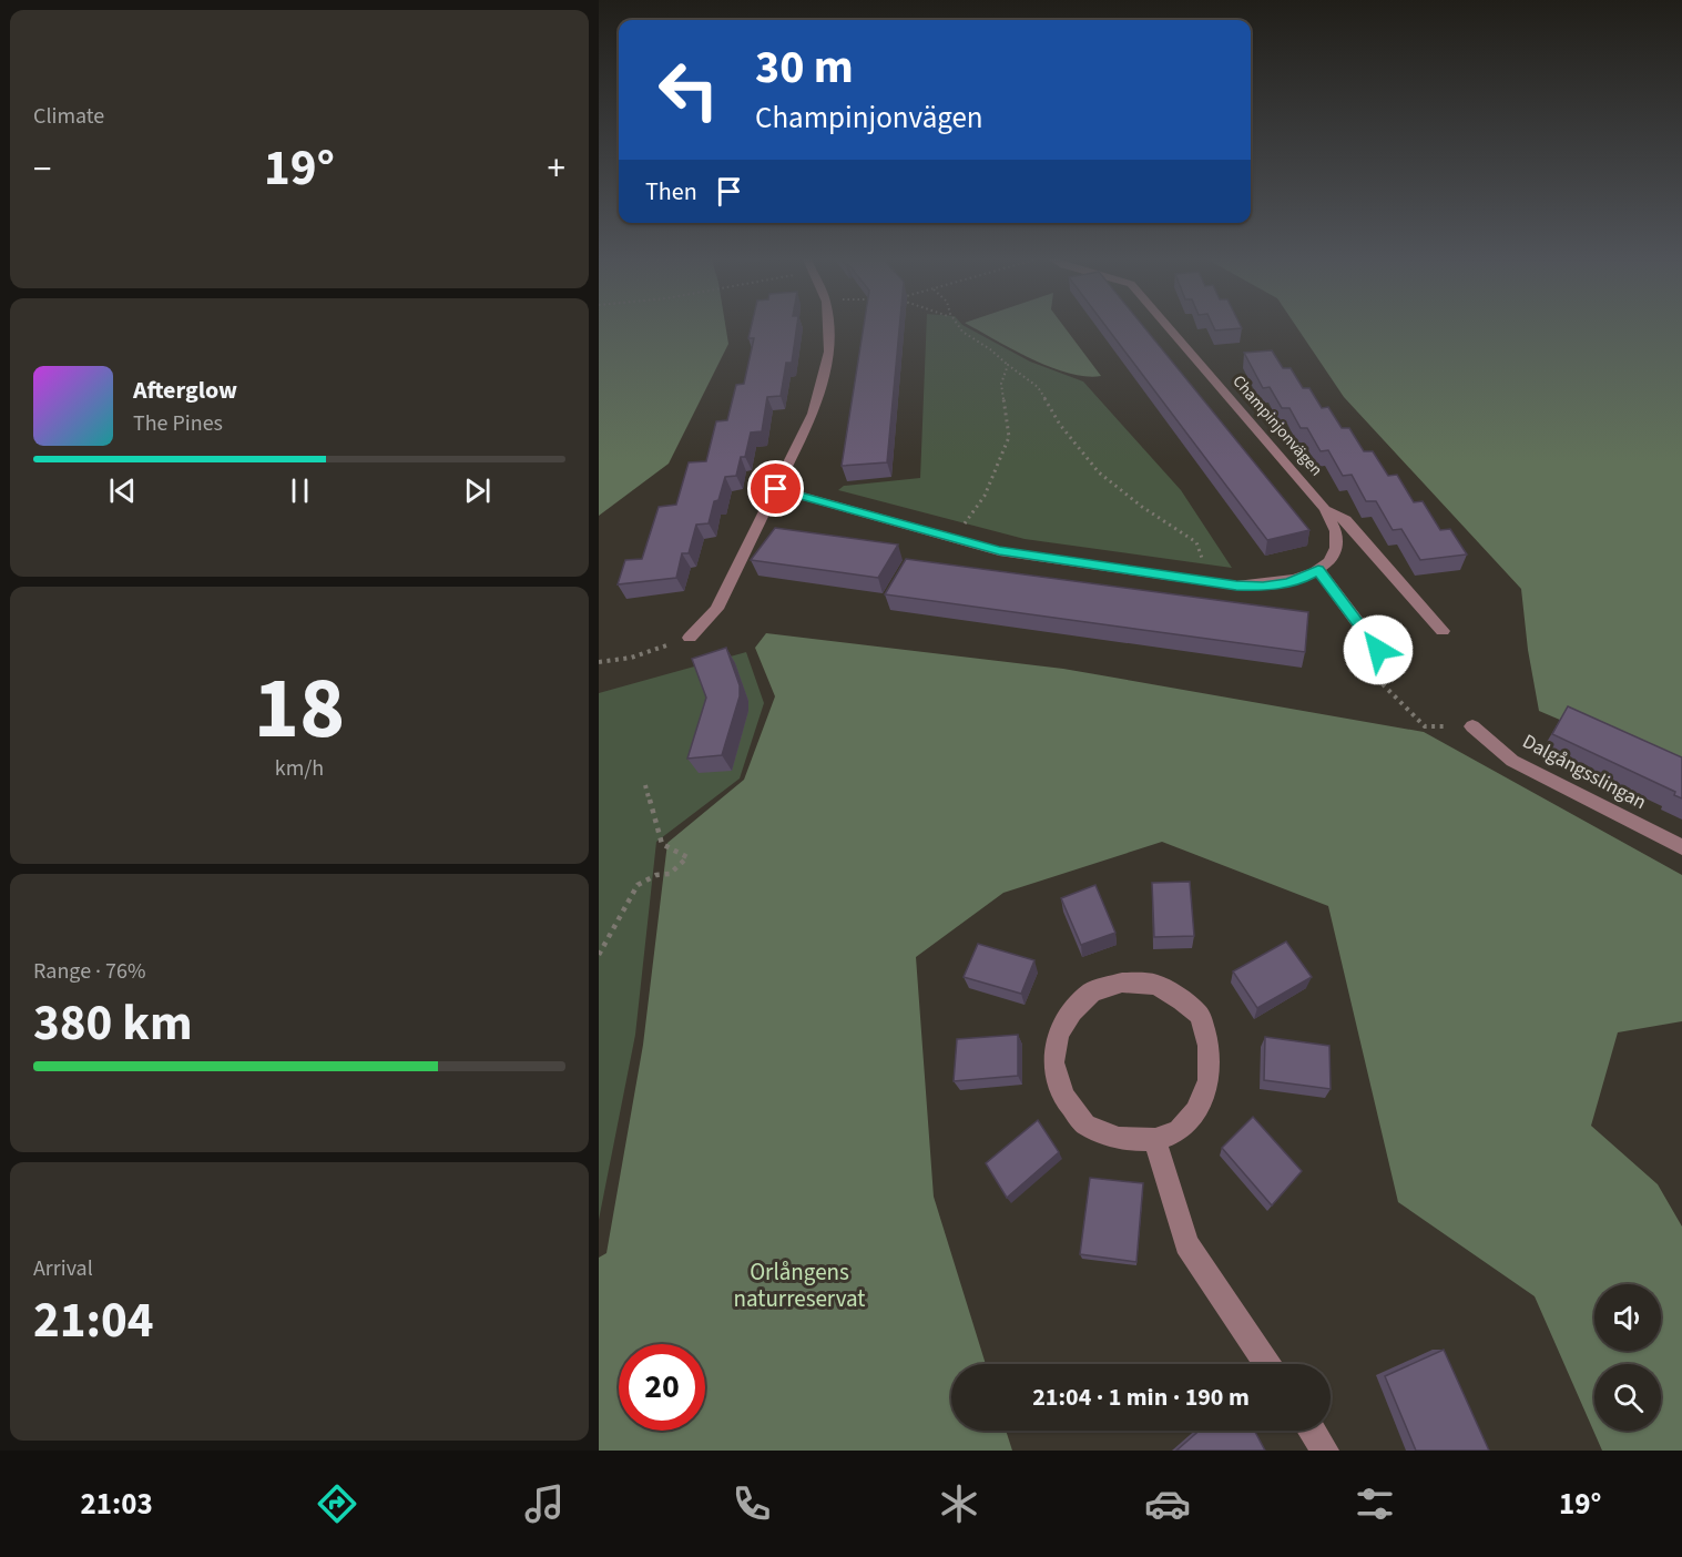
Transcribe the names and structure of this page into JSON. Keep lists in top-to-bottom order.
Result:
{
  "streets": {
    "street": ["Champinjonvägen", "Dalgångsslingan"]
  },
  "parks": ["Orlångens naturreservat"],
  "page": {
    "tile": [
      "Climate",
      ["18", "km/h"],
      ["Range · 76%", "380 km"],
      ["Arrival", "21:04"]
    ],
    "turn": ["30 m", "Champinjonvägen"],
    "heat": ["−", "19°", "+"],
    "then": "Then",
    "song": ["Afterglow", "The Pines"],
    "limit": "20",
    "trip": "21:04 · 1 min · 190 m",
    "tabs": ["21:03", "19°"]
  }
}
